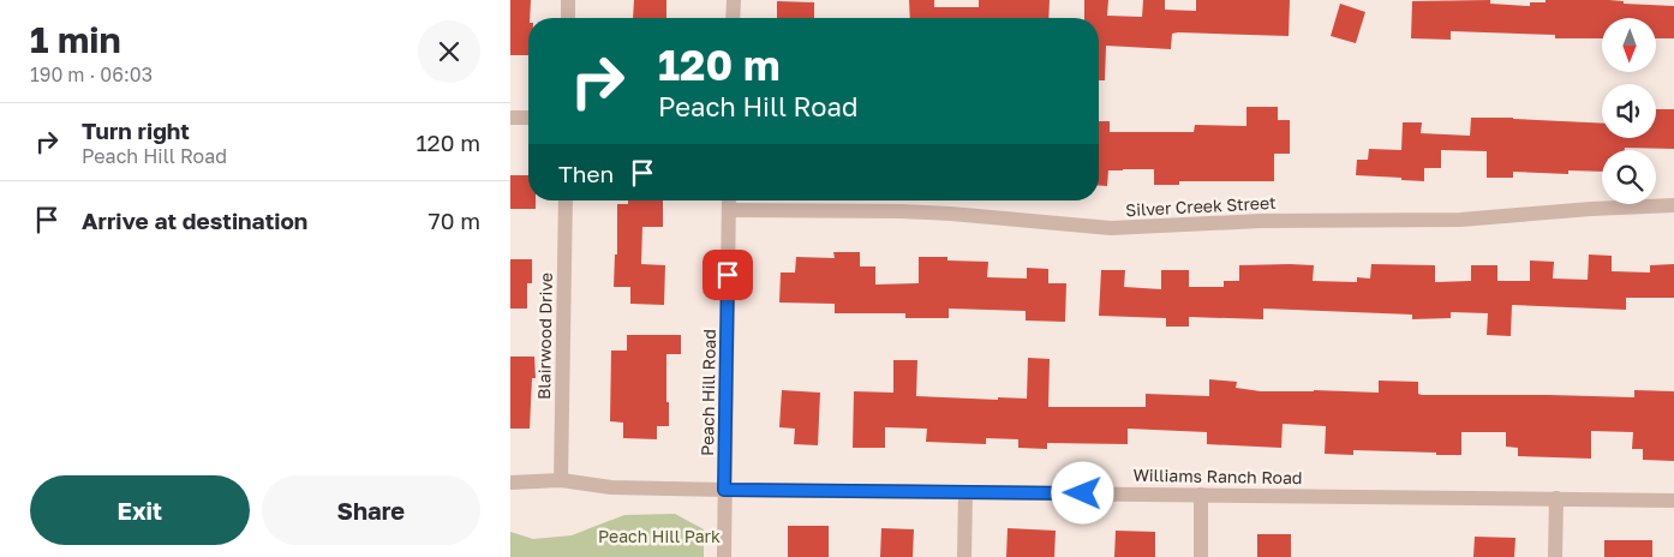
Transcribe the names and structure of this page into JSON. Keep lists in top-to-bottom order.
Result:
{
  "streets": {
    "street": [
      "Silver Creek Street",
      "Blairwood Drive",
      "Peach Hill Road",
      "Williams Ranch Road"
    ]
  },
  "crossings": [
    ["Silver Creek Street", "Peach Hill Road"],
    ["Blairwood Drive", "Williams Ranch Road"],
    ["Peach Hill Road", "Williams Ranch Road"]
  ],
  "parks": ["Peach Hill Park"],
  "north": "bottom",
  "page": {
    "heading": ["1 min", "190 m · 06:03"],
    "turn": ["120 m", "Peach Hill Road"],
    "list": [
      {
        "name": "Turn right",
        "note": "Peach Hill Road",
        "value": "120 m"
      },
      {
        "name": "Arrive at destination",
        "value": "70 m"
      }
    ],
    "then": "Then",
    "buttons": ["Exit", "Share"]
  }
}
